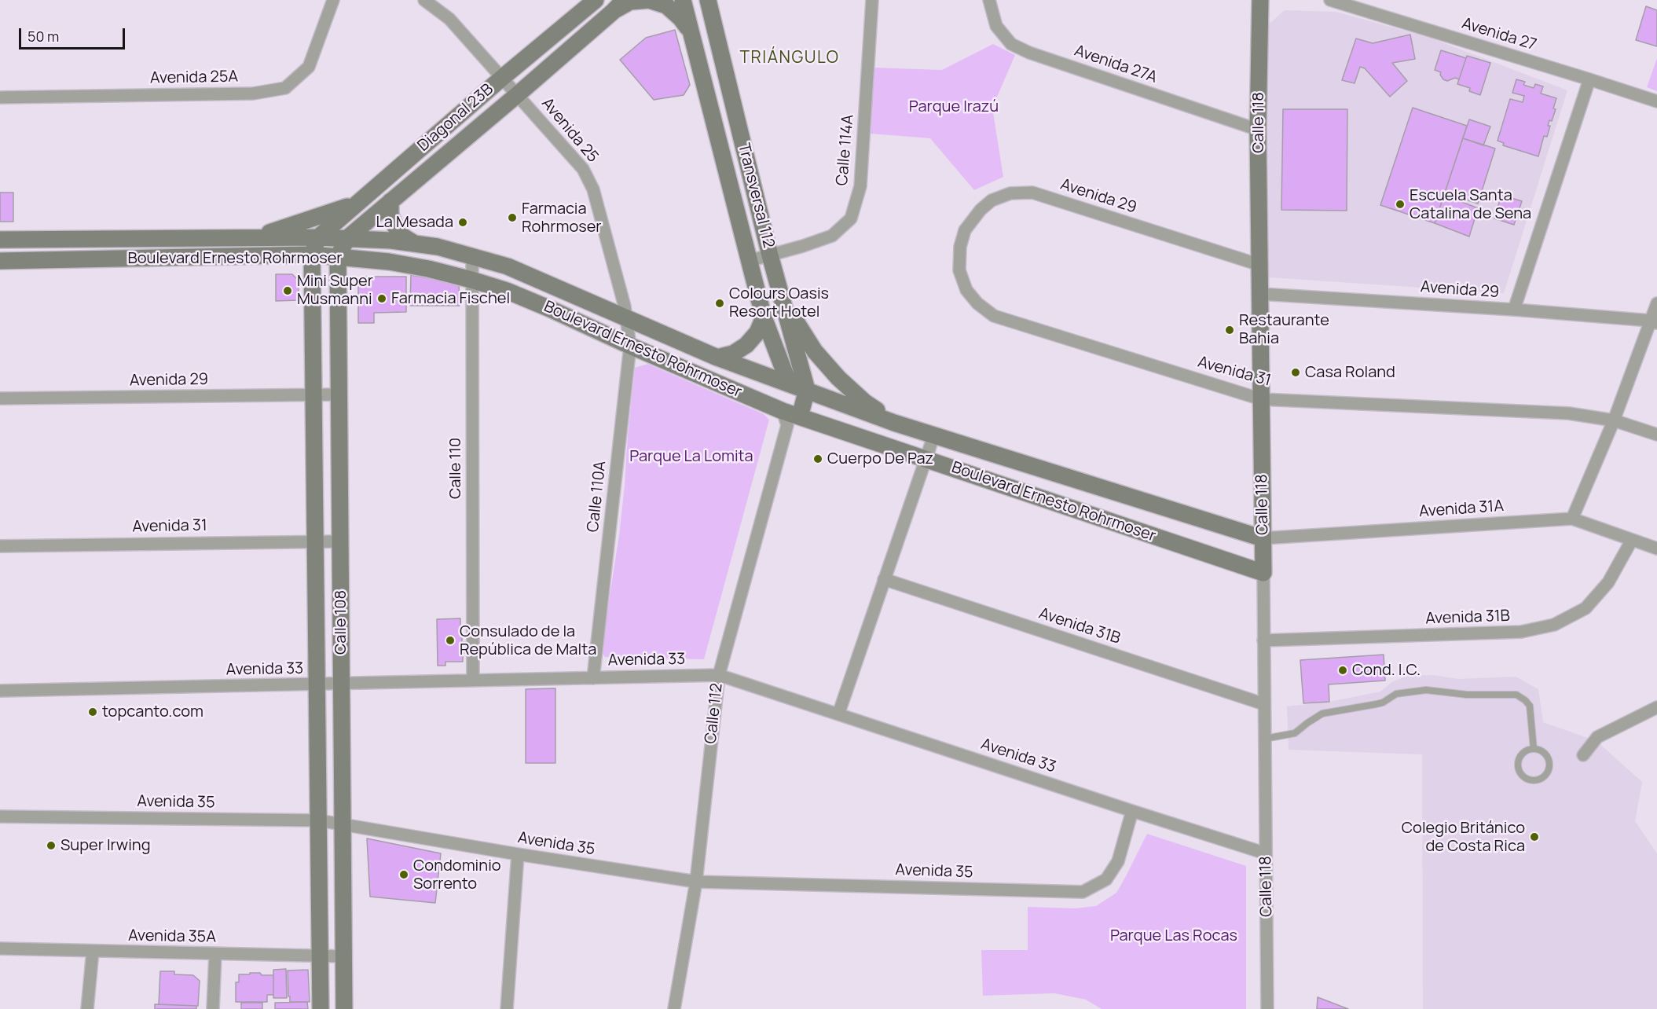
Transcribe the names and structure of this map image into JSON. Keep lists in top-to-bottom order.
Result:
{
  "streets": {
    "street": [
      "Avenida 27",
      "Avenida 27A",
      "Avenida 25A",
      "Diagonal 23B",
      "Calle 118",
      "Avenida 25",
      "Calle 114A",
      "Transversal 112",
      "Avenida 29",
      "Boulevard Ernesto Rohrmoser",
      "Avenida 31",
      "Calle 110",
      "Calle 110A",
      "Avenida 31A",
      "Avenida 31B",
      "Calle 108",
      "Avenida 33",
      "Calle 112",
      "Avenida 35",
      "Avenida 35A"
    ]
  },
  "crossings": [
    ["Avenida 27A", "Calle 118"],
    ["Diagonal 23B", "Avenida 25"],
    ["Diagonal 23B", "Transversal 112"],
    ["Diagonal 23B", "Boulevard Ernesto Rohrmoser"],
    ["Diagonal 23B", "Calle 108"],
    ["Calle 118", "Avenida 29"],
    ["Calle 118", "Boulevard Ernesto Rohrmoser"],
    ["Calle 118", "Avenida 31"],
    ["Calle 118", "Avenida 31A"],
    ["Calle 118", "Avenida 31B"],
    ["Calle 118", "Avenida 33"],
    ["Avenida 25", "Boulevard Ernesto Rohrmoser"],
    ["Avenida 25", "Calle 110A"],
    ["Calle 114A", "Transversal 112"],
    ["Transversal 112", "Boulevard Ernesto Rohrmoser"],
    ["Transversal 112", "Calle 112"],
    ["Avenida 29", "Avenida 31"],
    ["Avenida 29", "Calle 108"],
    ["Boulevard Ernesto Rohrmoser", "Calle 110"],
    ["Boulevard Ernesto Rohrmoser", "Calle 110A"],
    ["Boulevard Ernesto Rohrmoser", "Avenida 31A"],
    ["Boulevard Ernesto Rohrmoser", "Calle 108"],
    ["Boulevard Ernesto Rohrmoser", "Calle 112"],
    ["Avenida 31", "Calle 108"],
    ["Calle 110", "Avenida 33"],
    ["Calle 110A", "Avenida 33"],
    ["Avenida 31A", "Avenida 31B"],
    ["Calle 108", "Avenida 33"],
    ["Calle 108", "Avenida 35"],
    ["Calle 108", "Avenida 35A"],
    ["Avenida 33", "Calle 112"],
    ["Avenida 33", "Avenida 35"],
    ["Calle 112", "Avenida 35"]
  ],
  "districts": ["TRIÁNGULO"],
  "parks": ["Parque Irazú", "Parque La Lomita", "Parque Las Rocas"],
  "places": [
    "Escuela Santa Catalina de Sena",
    "Farmacia Rohrmoser",
    "La Mesada",
    "Mini Super Musmanni",
    "Farmacia Fischel",
    "Colours Oasis Resort Hotel",
    "Restaurante Bahia",
    "Casa Roland",
    "Cuerpo De Paz",
    "Consulado de la República de Malta",
    "Cond. I.C.",
    "topcanto.com",
    "Colegio Británico de Costa Rica",
    "Super Irwing",
    "Condominio Sorrento"
  ],
  "scale_bar": "50 m"
}
